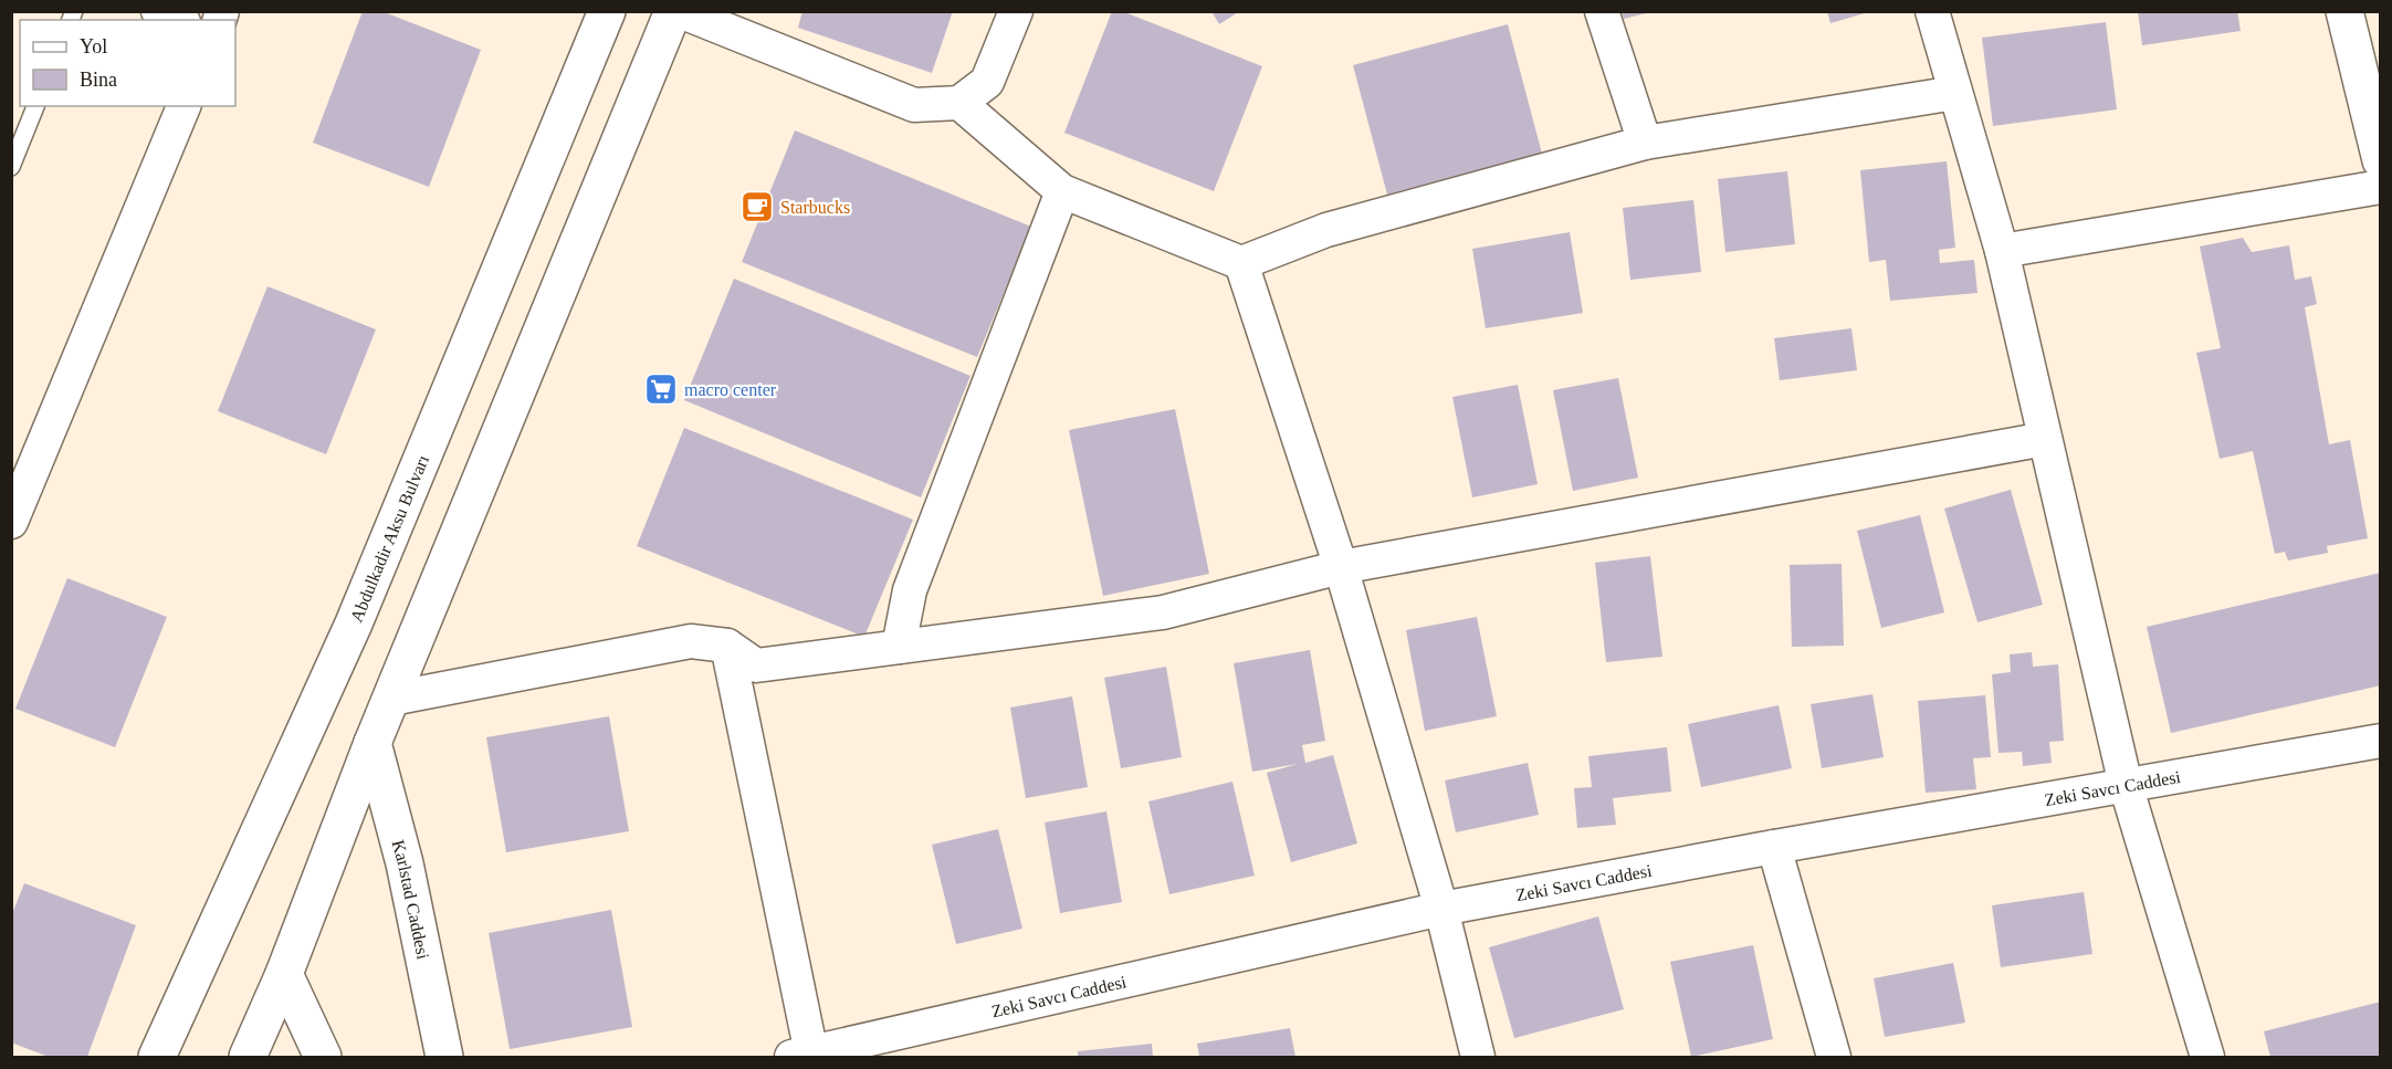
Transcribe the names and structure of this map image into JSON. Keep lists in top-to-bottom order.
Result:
{
  "streets": {
    "main road": ["Abdulkadir Aksu Bulvarı", "Karlstad Caddesi"],
    "street": ["Zeki Savcı Caddesi"]
  },
  "places": {
    "cafe": ["Starbucks"],
    "supermarket": ["macro center"]
  },
  "legend": ["Yol", "Bina"]
}
